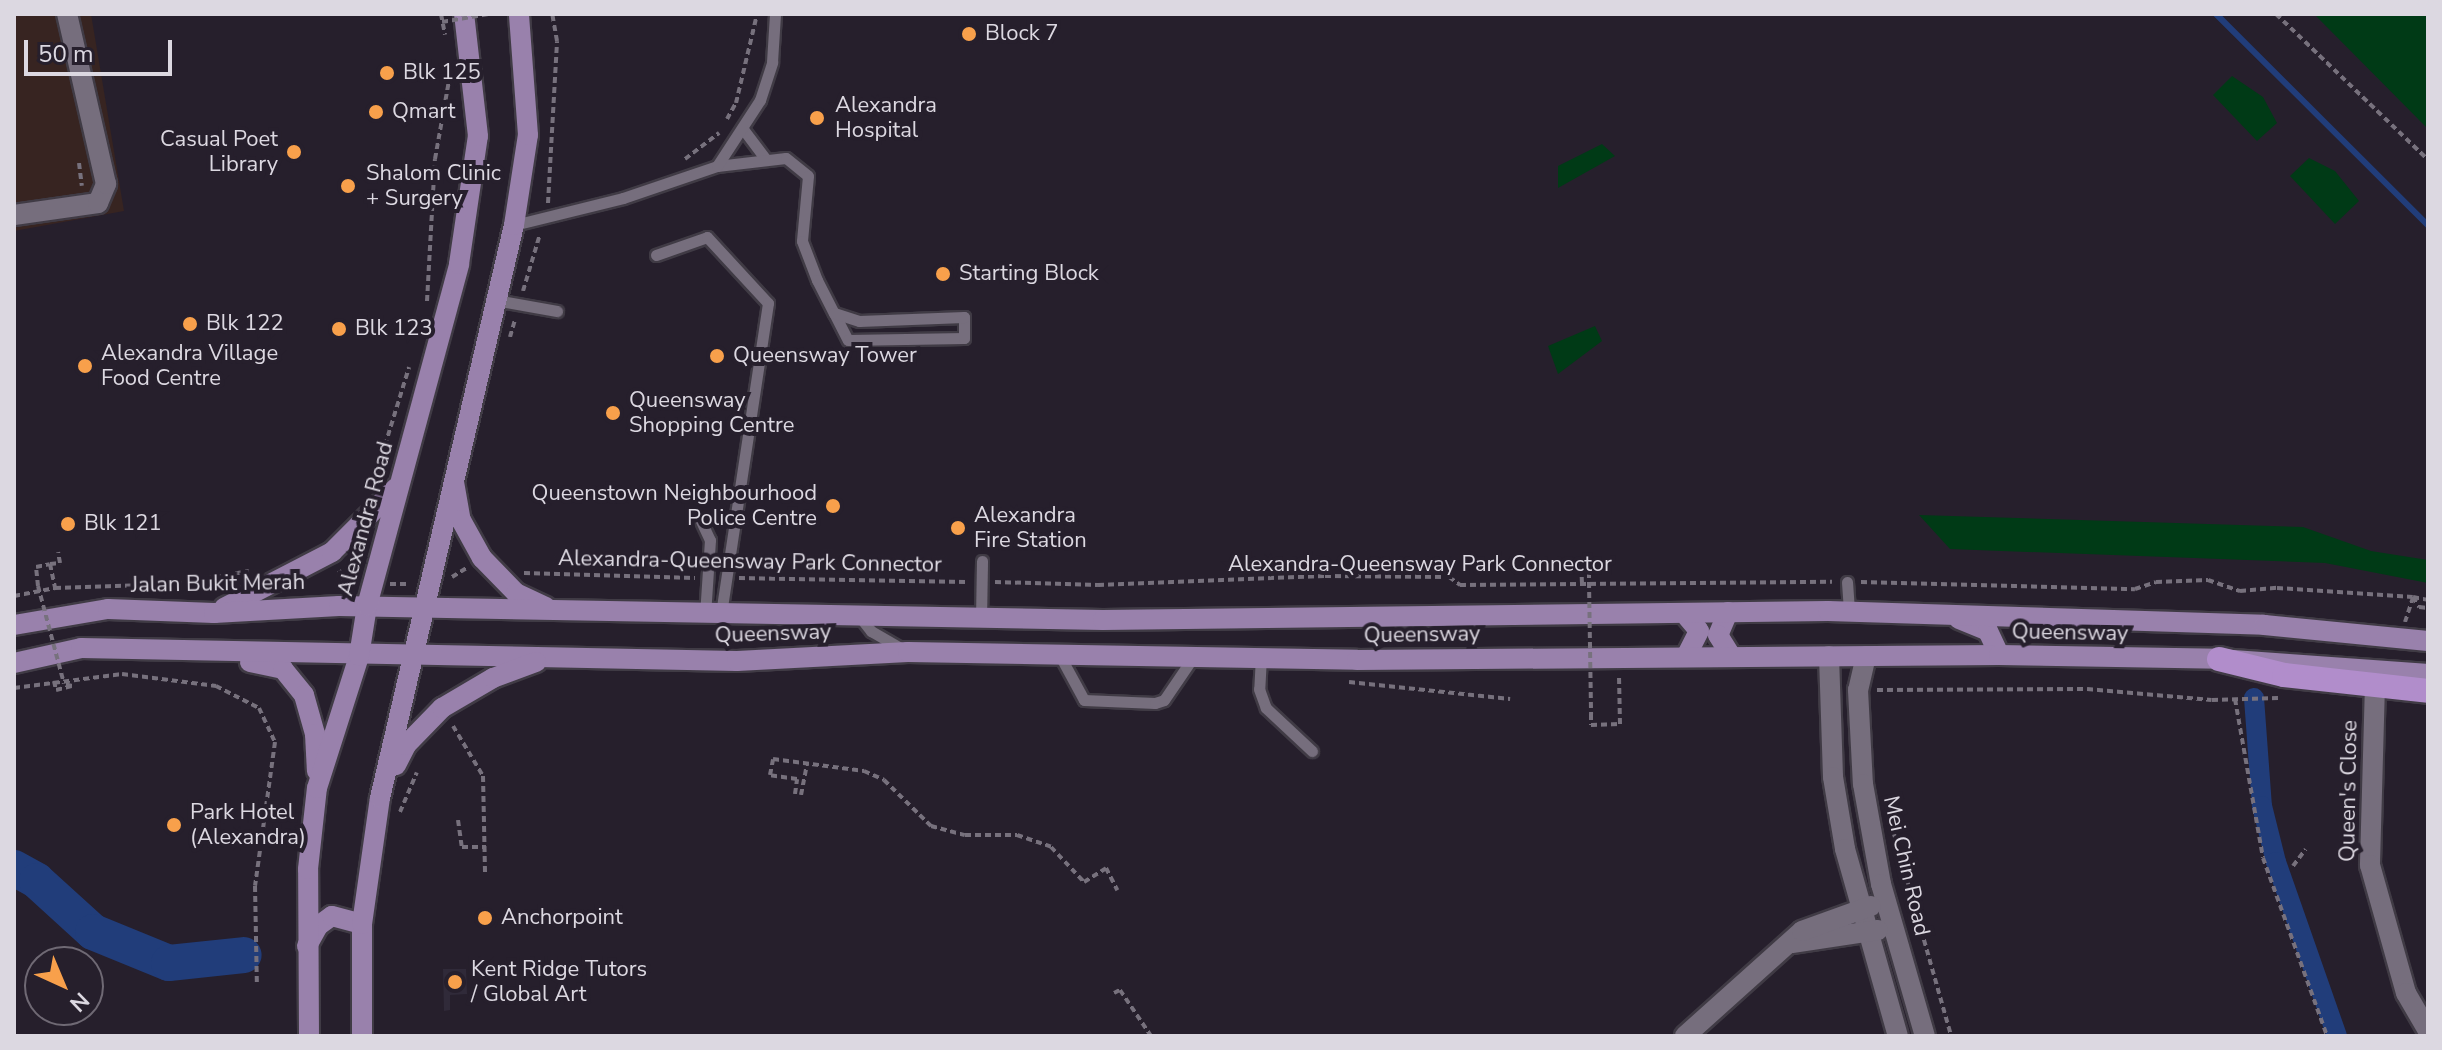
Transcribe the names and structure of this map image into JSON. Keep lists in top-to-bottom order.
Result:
{
  "streets": {
    "main road": ["Alexandra Road", "Jalan Bukit Merah", "Queensway"],
    "street": ["Queen's Close", "Mei Chin Road"],
    "path": ["Alexandra-Queensway Park Connector"]
  },
  "crossings": [
    ["Alexandra Road", "Jalan Bukit Merah"],
    ["Jalan Bukit Merah", "Queensway"],
    ["Queensway", "Mei Chin Road"]
  ],
  "places": [
    "Block 7",
    "Blk 125",
    "Qmart",
    "Alexandra Hospital",
    "Casual Poet Library",
    "Shalom Clinic + Surgery",
    "Starting Block",
    "Blk 122",
    "Blk 123",
    "Queensway Tower",
    "Alexandra Village Food Centre",
    "Queensway Shopping Centre",
    "Queenstown Neighbourhood Police Centre",
    "Blk 121",
    "Alexandra Fire Station",
    "Park Hotel (Alexandra)",
    "Anchorpoint",
    "Kent Ridge Tutors / Global Art"
  ],
  "scale_bar": "50 m",
  "north": "bottom right"
}
